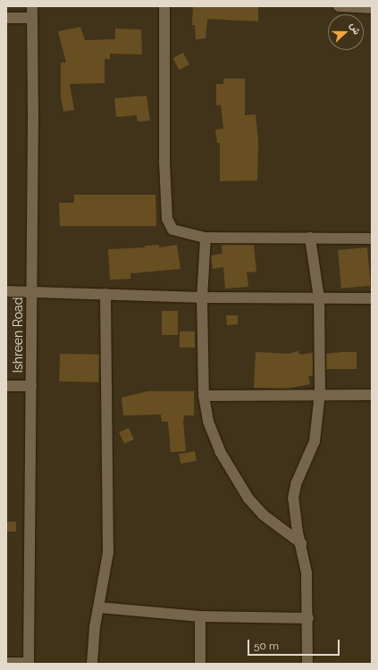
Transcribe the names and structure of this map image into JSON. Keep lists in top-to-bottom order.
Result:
{
  "streets": {
    "street": ["Ishreen Road"]
  },
  "scale_bar": "50 m",
  "north": "right"
}
